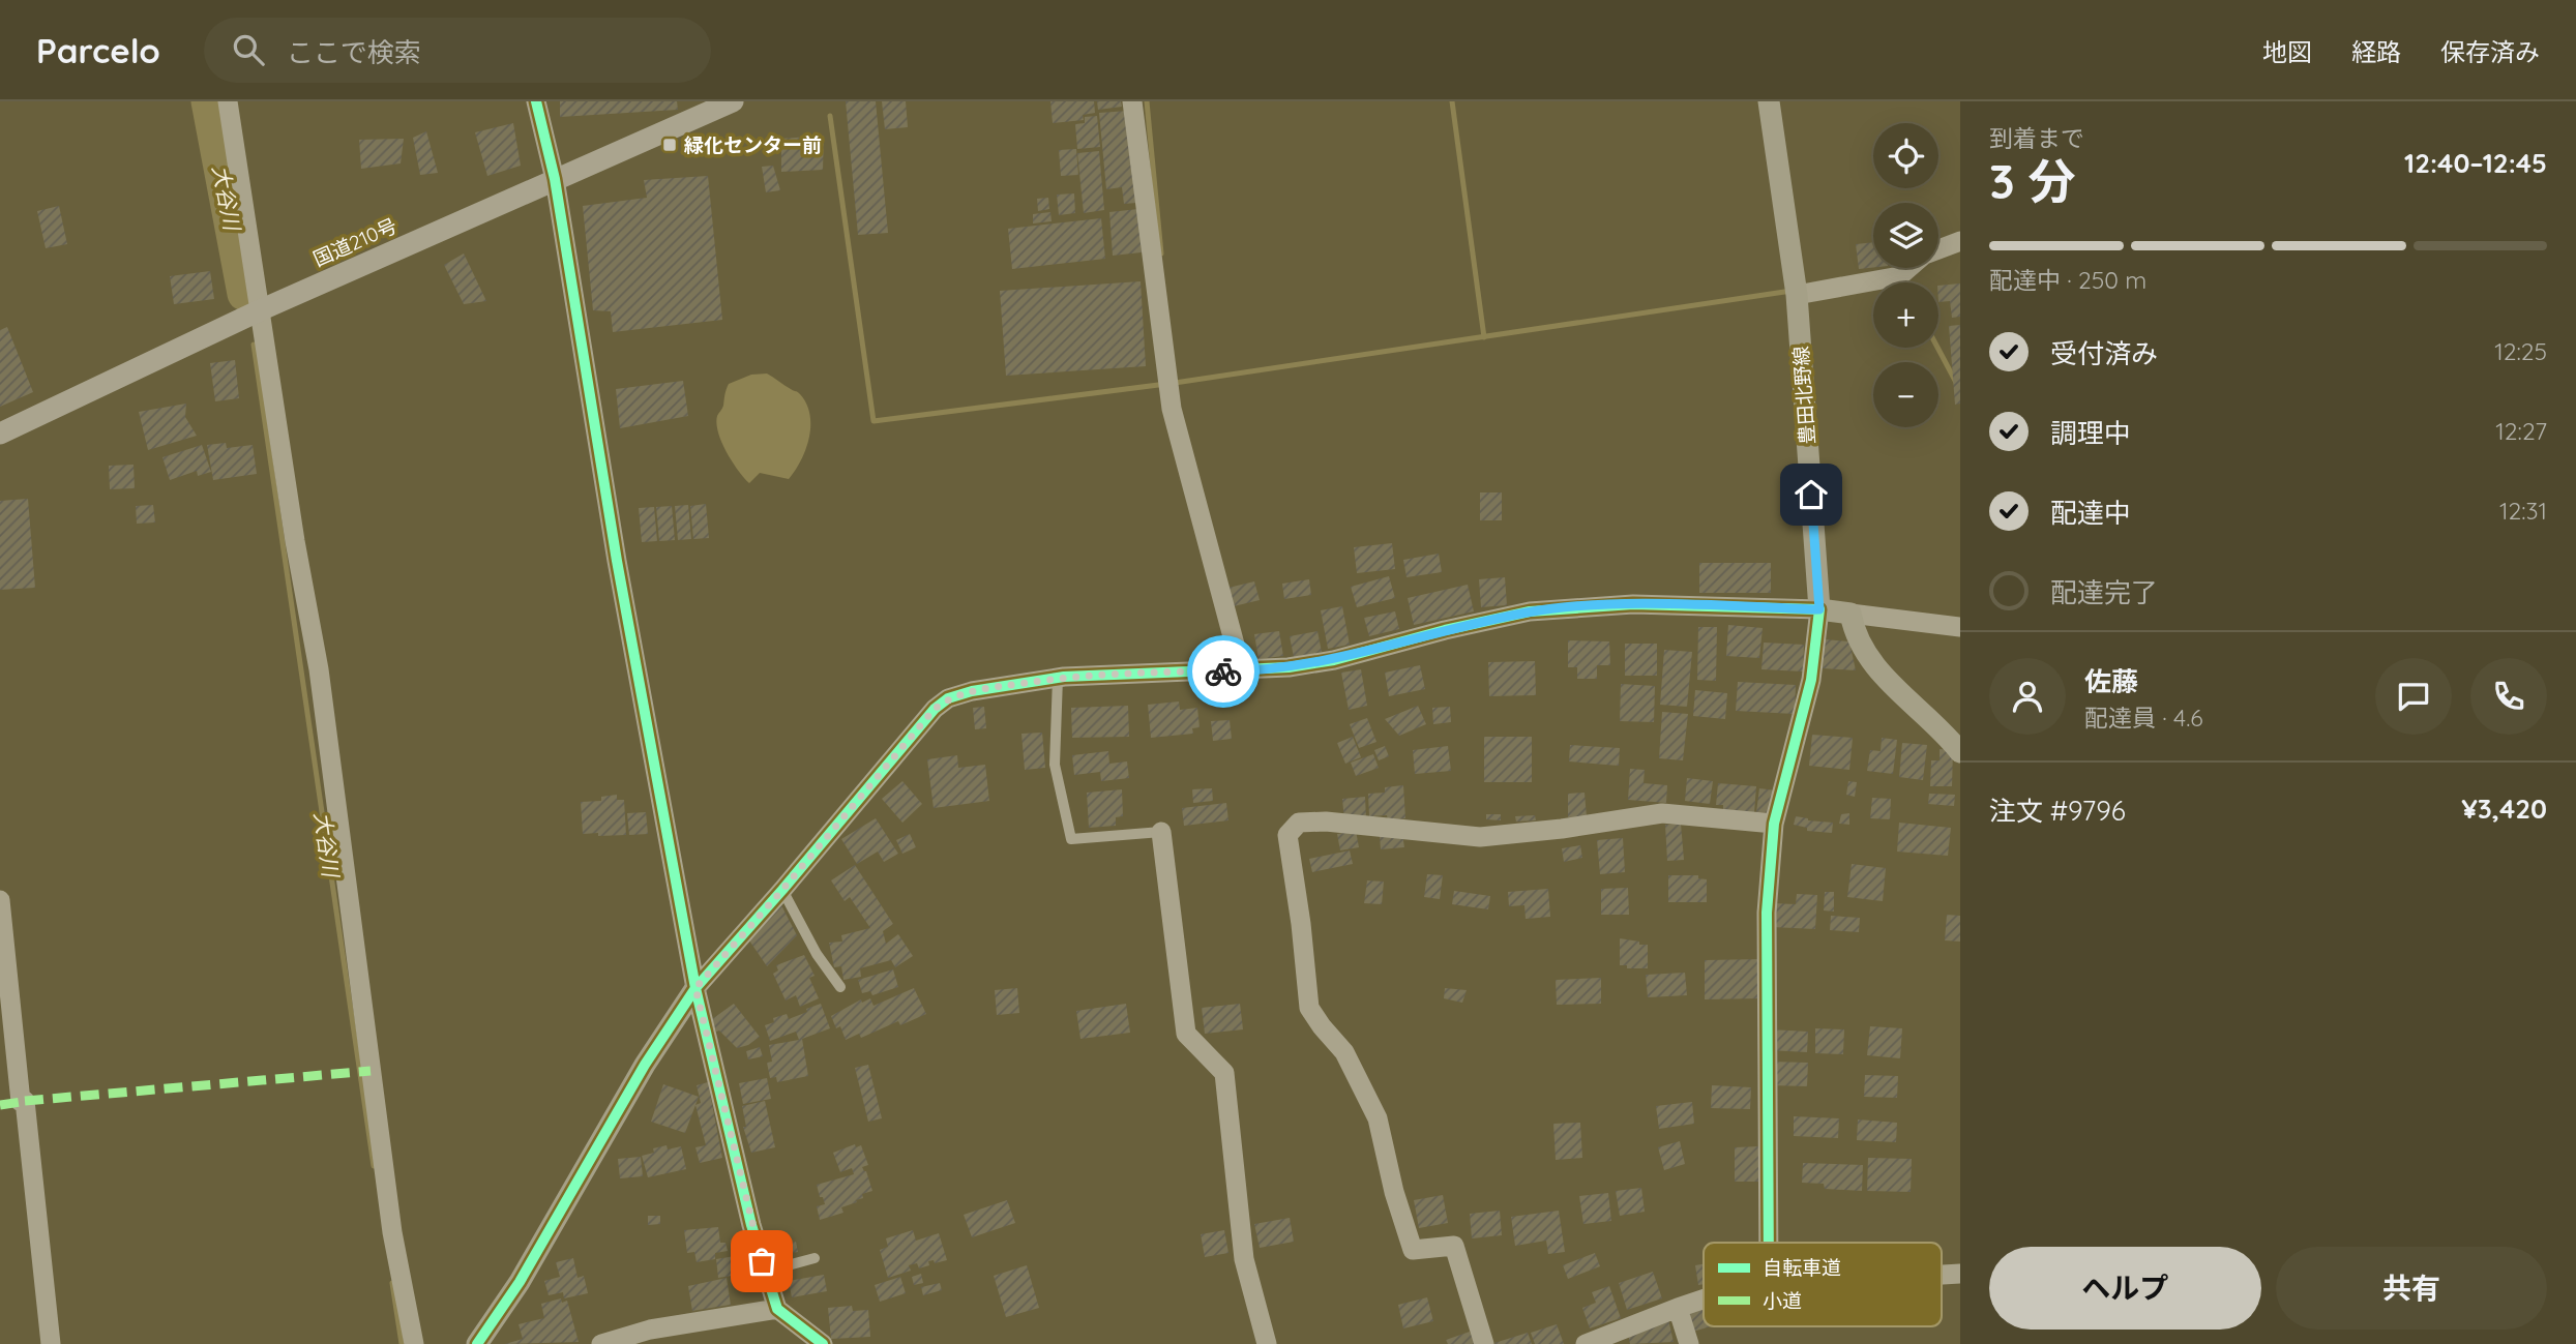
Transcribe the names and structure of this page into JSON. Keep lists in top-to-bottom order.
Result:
{
  "streets": {
    "highway": ["国道210号"],
    "main road": ["豊田北野線"]
  },
  "water": ["大谷川"],
  "places": {
    "transit": ["緑化センター前"]
  },
  "legend": ["自転車道", "小道"],
  "page": {
    "header": "Parcelo",
    "search": "ここで検索",
    "nav": ["地図", "経路", "保存済み"],
    "heading": ["3 分", "到着まで", "12:40–12:45"],
    "panel": [
      "佐藤",
      "配達員 · 4.6",
      "注文 #9796",
      "¥3,420"
    ],
    "map_buttons": ["+", "−"],
    "bar": "配達中 · 250 m",
    "list": [
      ["受付済み", "12:25"],
      ["調理中", "12:27"],
      ["配達中", "12:31"],
      "配達完了"
    ],
    "buttons": ["ヘルプ", "共有"]
  }
}
